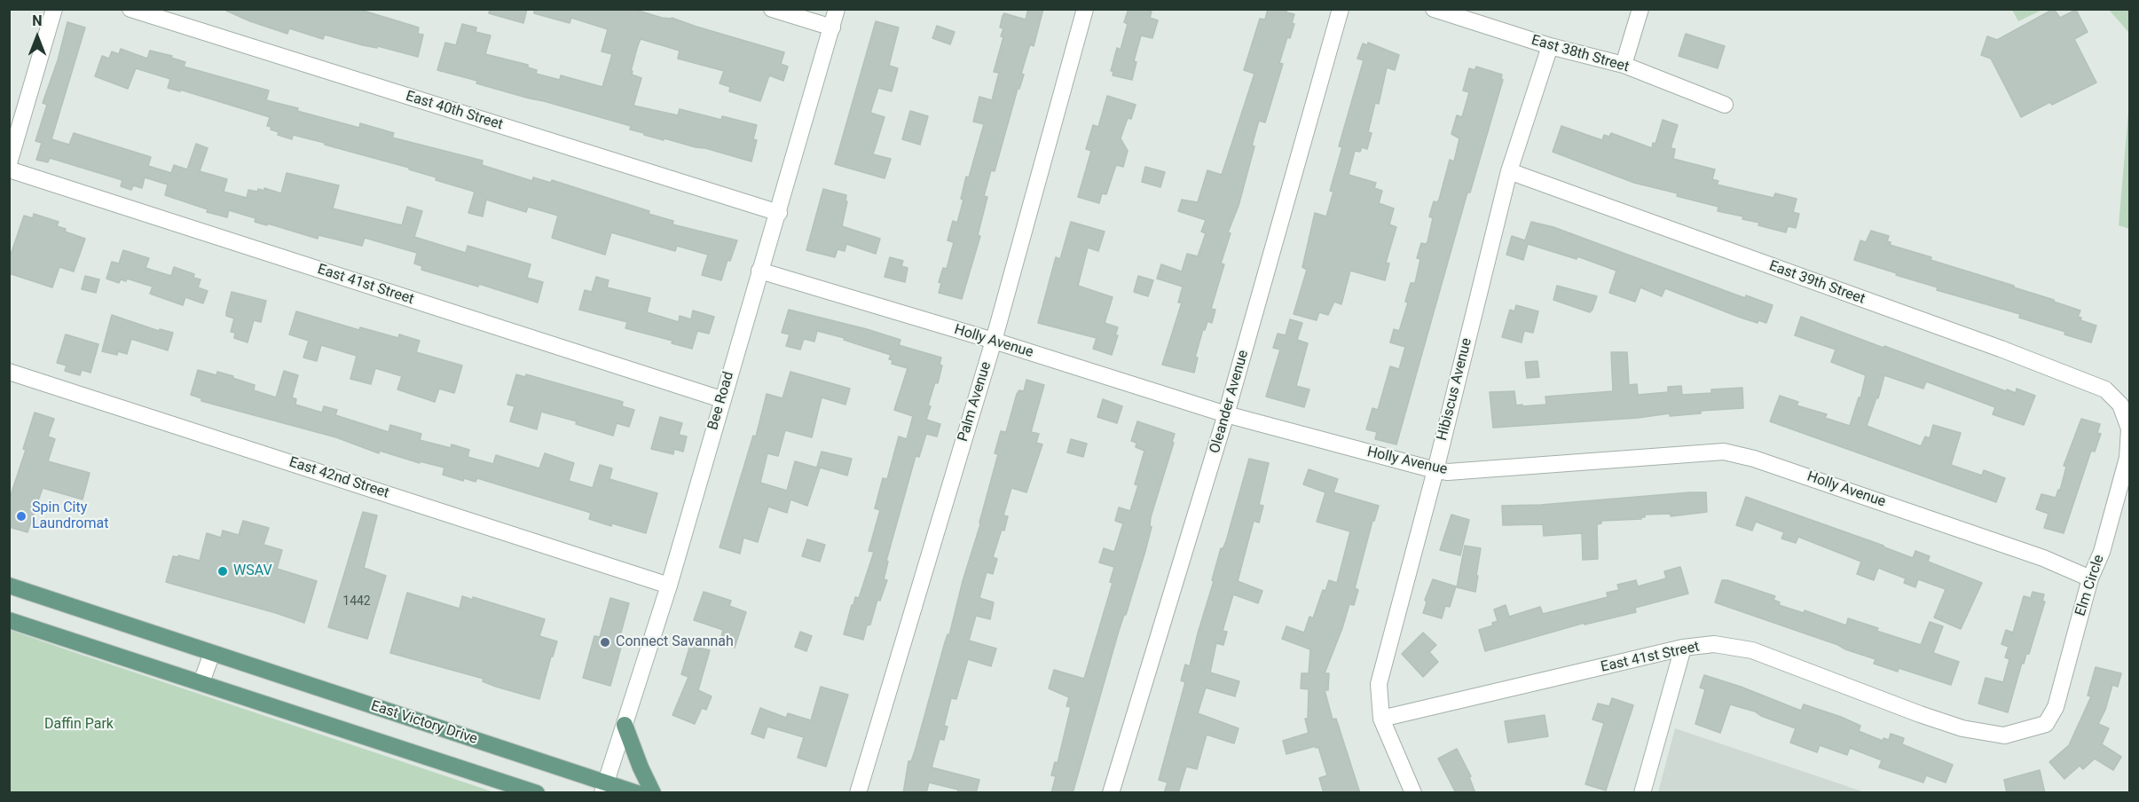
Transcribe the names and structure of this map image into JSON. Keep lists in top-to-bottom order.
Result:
{
  "streets": {
    "main road": ["East Victory Drive"],
    "street": [
      "East 38th Street",
      "East 40th Street",
      "East 39th Street",
      "East 41st Street",
      "Holly Avenue",
      "Hibiscus Avenue",
      "Bee Road",
      "Palm Avenue",
      "Oleander Avenue",
      "East 42nd Street",
      "Elm Circle"
    ]
  },
  "crossings": [
    ["East 38th Street", "Hibiscus Avenue"],
    ["East 40th Street", "Bee Road"],
    ["East 39th Street", "Hibiscus Avenue"],
    ["East 39th Street", "Elm Circle"],
    ["East 41st Street", "Hibiscus Avenue"],
    ["East 41st Street", "Bee Road"],
    ["East 41st Street", "Elm Circle"],
    ["Holly Avenue", "Hibiscus Avenue"],
    ["Holly Avenue", "Bee Road"],
    ["Holly Avenue", "Palm Avenue"],
    ["Holly Avenue", "Oleander Avenue"],
    ["Holly Avenue", "Elm Circle"],
    ["Bee Road", "East 42nd Street"],
    ["Bee Road", "East Victory Drive"]
  ],
  "parks": ["Daffin Park"],
  "places": ["Spin City Laundromat", "WSAV", "Connect Savannah"],
  "house_numbers": ["1442"],
  "north": "top"
}
